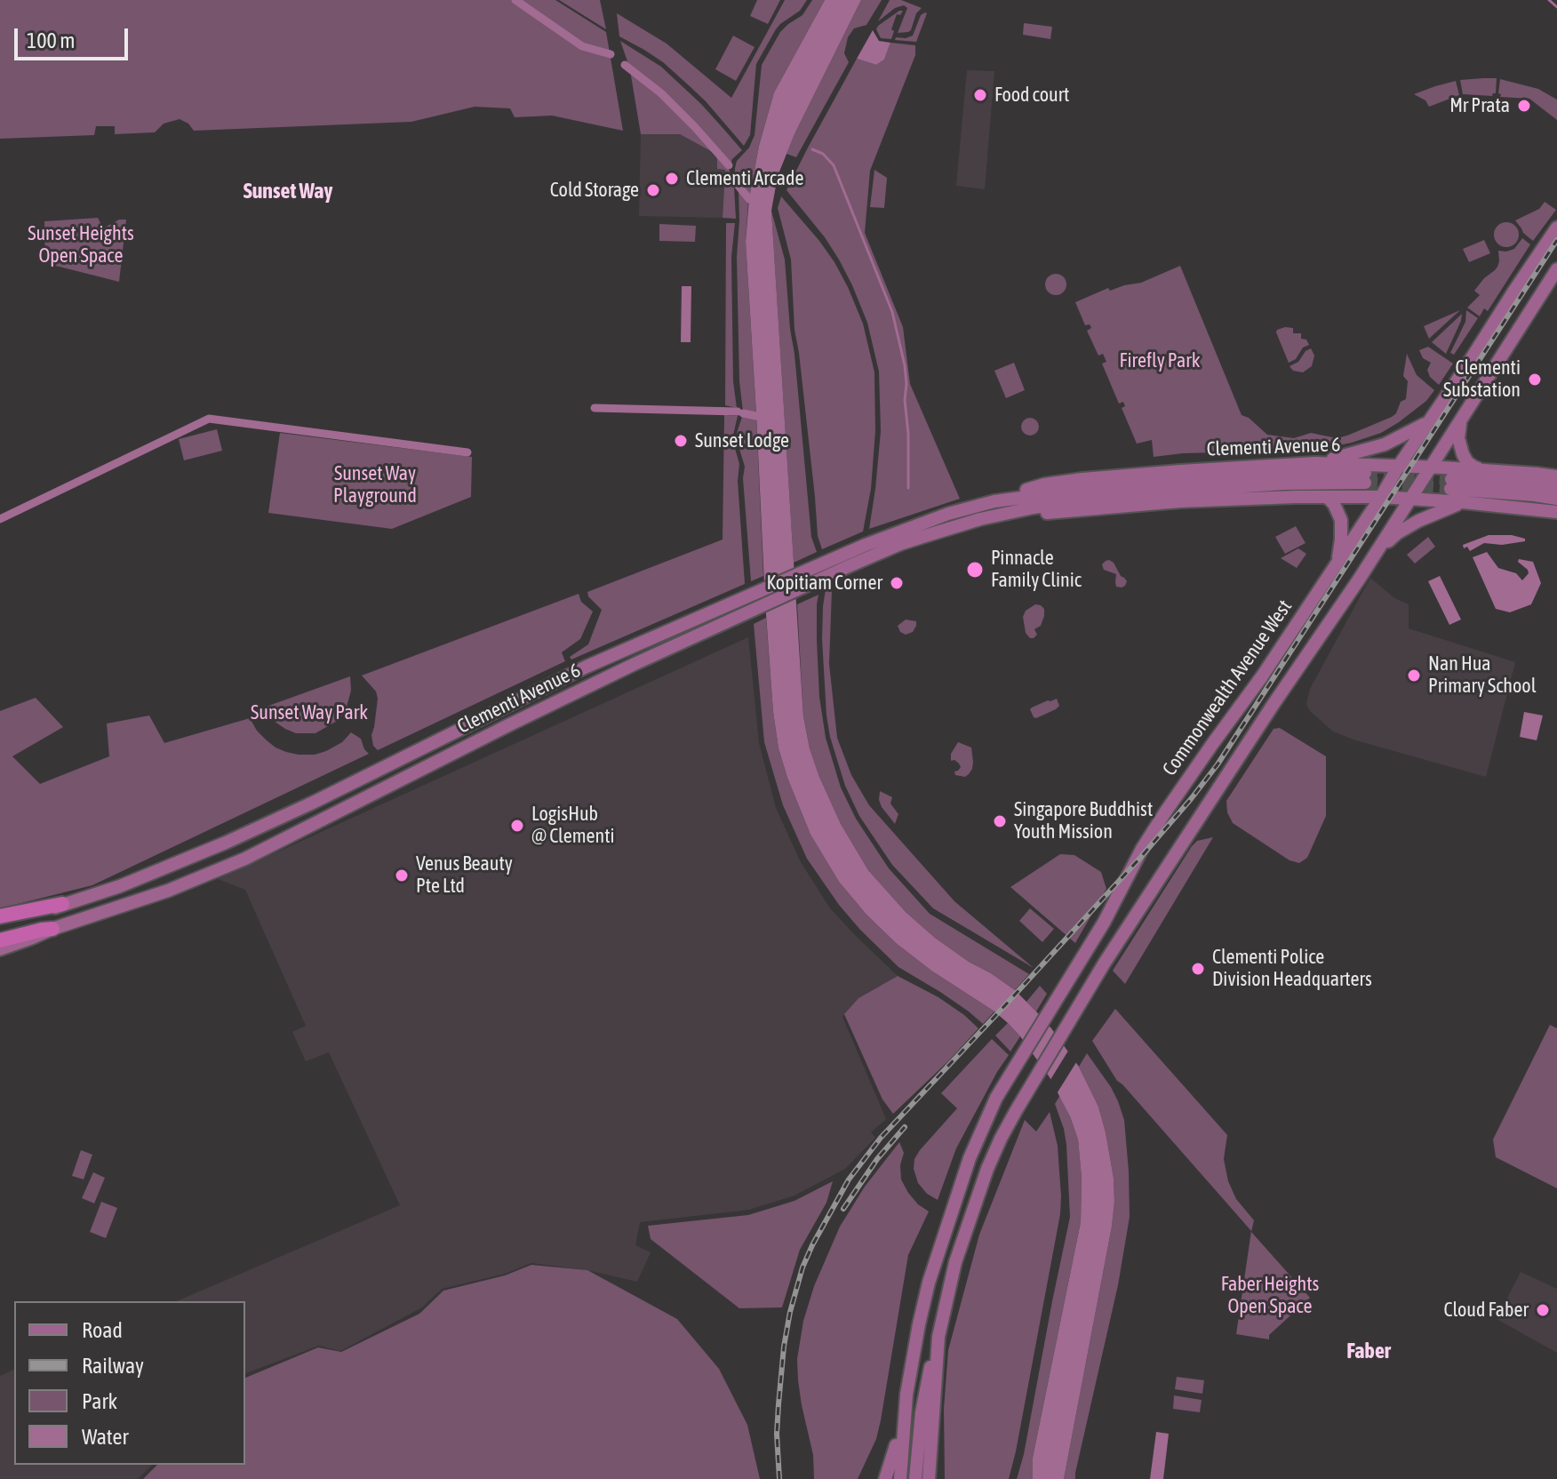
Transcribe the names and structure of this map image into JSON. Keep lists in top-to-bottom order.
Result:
{
  "streets": {
    "main road": ["Clementi Avenue 6", "Commonwealth Avenue West"]
  },
  "crossings": [
    ["Clementi Avenue 6", "Commonwealth Avenue West"]
  ],
  "districts": ["Sunset Way", "Faber"],
  "parks": [
    "Sunset Heights Open Space",
    "Firefly Park",
    "Sunset Way Playground",
    "Sunset Way Park",
    "Faber Heights Open Space"
  ],
  "places": [
    "Food court",
    "Mr Prata",
    "Clementi Arcade",
    "Cold Storage",
    "Clementi Substation",
    "Sunset Lodge",
    "Pinnacle Family Clinic",
    "Kopitiam Corner",
    "Nan Hua Primary School",
    "Singapore Buddhist Youth Mission",
    "LogisHub @ Clementi",
    "Venus Beauty Pte Ltd",
    "Clementi Police Division Headquarters",
    "Cloud Faber"
  ],
  "legend": [
    "Road",
    "Railway",
    "Park",
    "Water"
  ],
  "scale_bar": "100 m"
}
